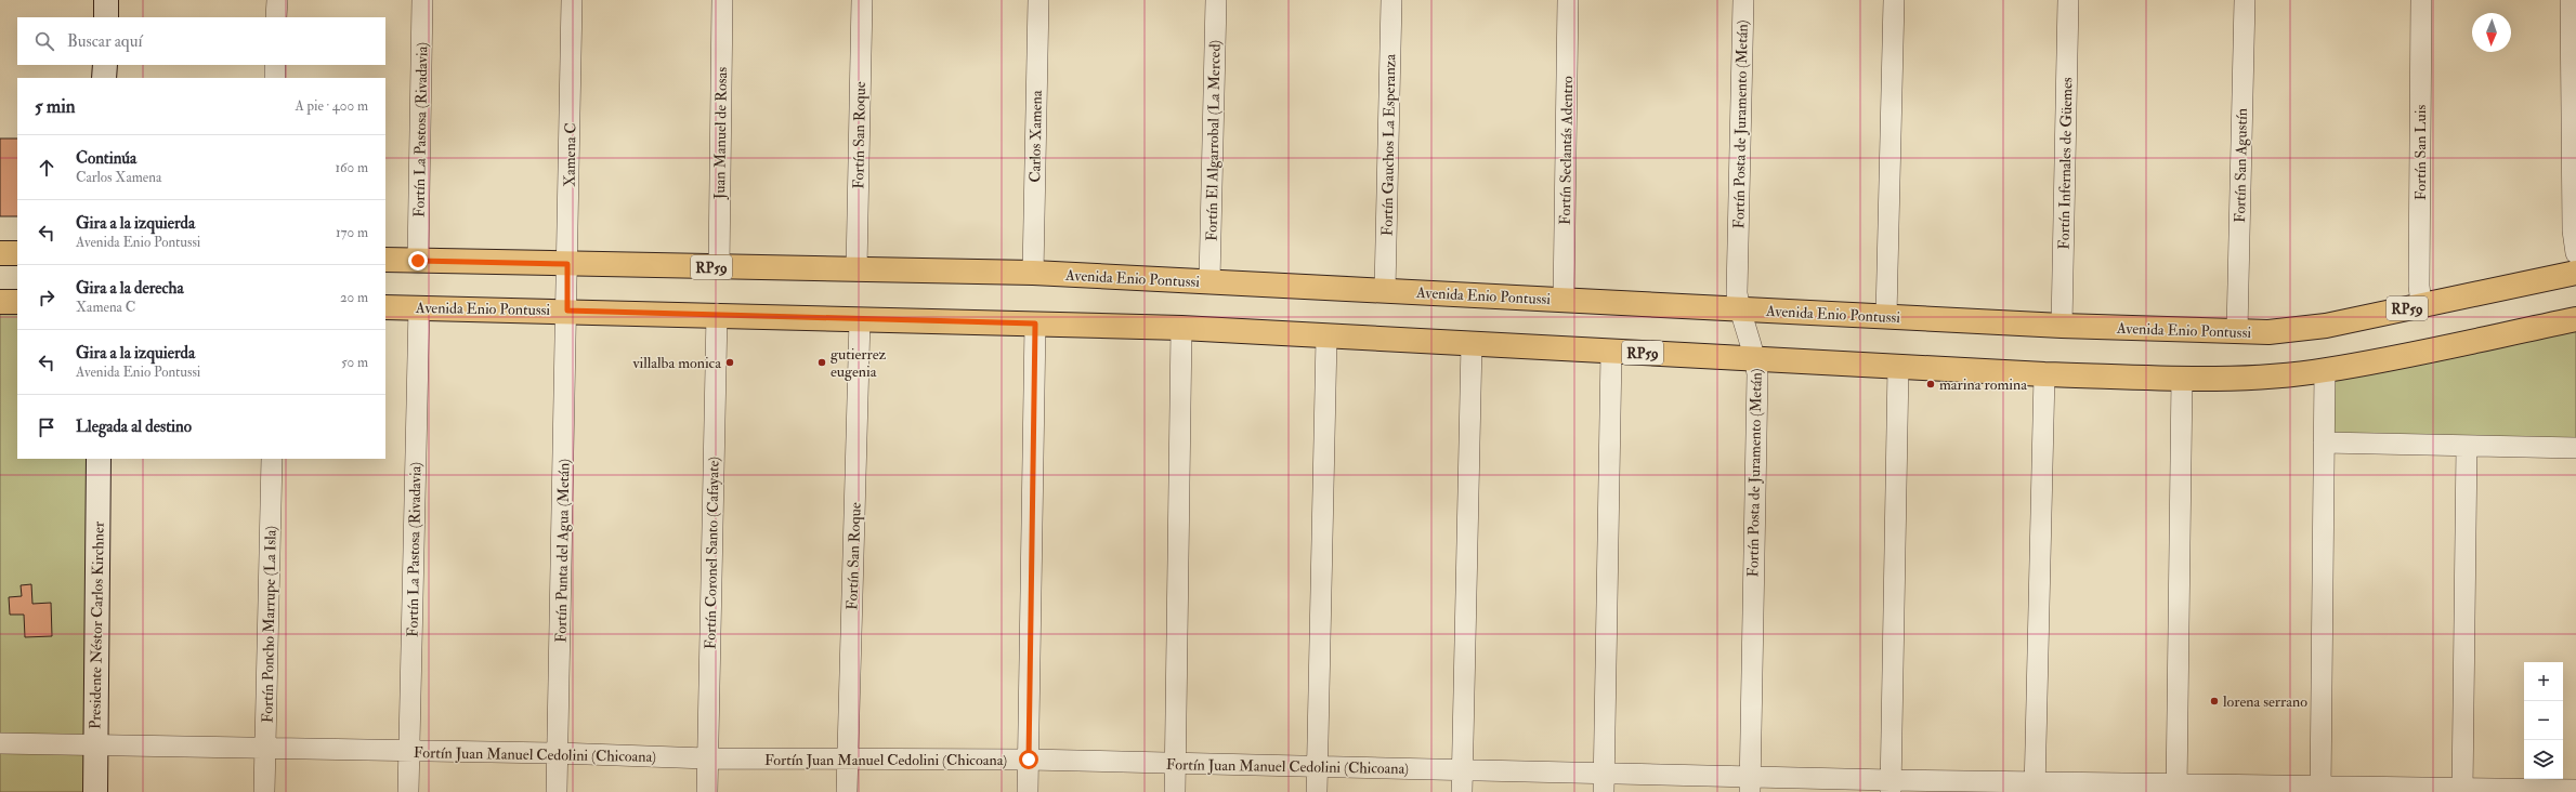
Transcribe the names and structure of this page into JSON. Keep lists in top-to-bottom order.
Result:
{
  "streets": {
    "main road": ["RP59", "Avenida Enio Pontussi"],
    "street": [
      "Fortín Posta de Juramento (Metán)",
      "Fortín La Pastosa (Rivadavia)",
      "Juan Manuel de Rosas",
      "Fortín San Roque",
      "Carlos Xamena",
      "Fortín El Algarrobal (La Merced)",
      "Fortín Gauchos La Esperanza",
      "Fortín Seclantás Adentro",
      "Fortín San Luis",
      "Xamena C",
      "Fortín Infernales de Güemes",
      "Fortín San Agustín",
      "Fortín Punta del Agua (Metán)",
      "Fortín Coronel Santo (Cafayate)",
      "Fortín Poncho Marrupe (La Isla)",
      "Presidente Néstor Carlos Kirchner",
      "Fortín Juan Manuel Cedolini (Chicoana)"
    ]
  },
  "crossings": [
    ["Fortín Posta de Juramento (Metán)", "Avenida Enio Pontussi"],
    ["Fortín Posta de Juramento (Metán)", "Fortín Juan Manuel Cedolini (Chicoana)"],
    ["Fortín La Pastosa (Rivadavia)", "Avenida Enio Pontussi"],
    ["Fortín La Pastosa (Rivadavia)", "Fortín Juan Manuel Cedolini (Chicoana)"],
    ["Juan Manuel de Rosas", "Avenida Enio Pontussi"],
    ["Fortín San Roque", "Avenida Enio Pontussi"],
    ["Fortín San Roque", "Fortín Juan Manuel Cedolini (Chicoana)"],
    ["Carlos Xamena", "Avenida Enio Pontussi"],
    ["Fortín El Algarrobal (La Merced)", "Avenida Enio Pontussi"],
    ["Fortín Gauchos La Esperanza", "Avenida Enio Pontussi"],
    ["Fortín Seclantás Adentro", "Avenida Enio Pontussi"],
    ["Fortín San Luis", "Avenida Enio Pontussi"],
    ["Xamena C", "Avenida Enio Pontussi"],
    ["Xamena C", "Fortín Punta del Agua (Metán)"],
    ["Fortín Infernales de Güemes", "Avenida Enio Pontussi"],
    ["Fortín San Agustín", "Avenida Enio Pontussi"],
    ["Avenida Enio Pontussi", "Fortín Punta del Agua (Metán)"],
    ["Avenida Enio Pontussi", "Fortín Coronel Santo (Cafayate)"],
    ["Fortín Punta del Agua (Metán)", "Fortín Juan Manuel Cedolini (Chicoana)"],
    ["Fortín Coronel Santo (Cafayate)", "Fortín Juan Manuel Cedolini (Chicoana)"],
    ["Fortín Poncho Marrupe (La Isla)", "Fortín Juan Manuel Cedolini (Chicoana)"],
    ["Presidente Néstor Carlos Kirchner", "Fortín Juan Manuel Cedolini (Chicoana)"]
  ],
  "places": [
    "villalba monica",
    "gutierrez eugenia",
    "marina romina",
    "lorena serrano"
  ],
  "north": "bottom",
  "page": {
    "search": "Buscar aquí",
    "heading": ["5 min", "A pie · 400 m"],
    "list": [
      ["Continúa", "Carlos Xamena", "160 m"],
      ["Gira a la izquierda", "Avenida Enio Pontussi", "170 m"],
      ["Gira a la derecha", "Xamena C", "20 m"],
      ["Gira a la izquierda", "Avenida Enio Pontussi", "50 m"],
      "Llegada al destino"
    ],
    "map_buttons": ["+", "−"]
  }
}
